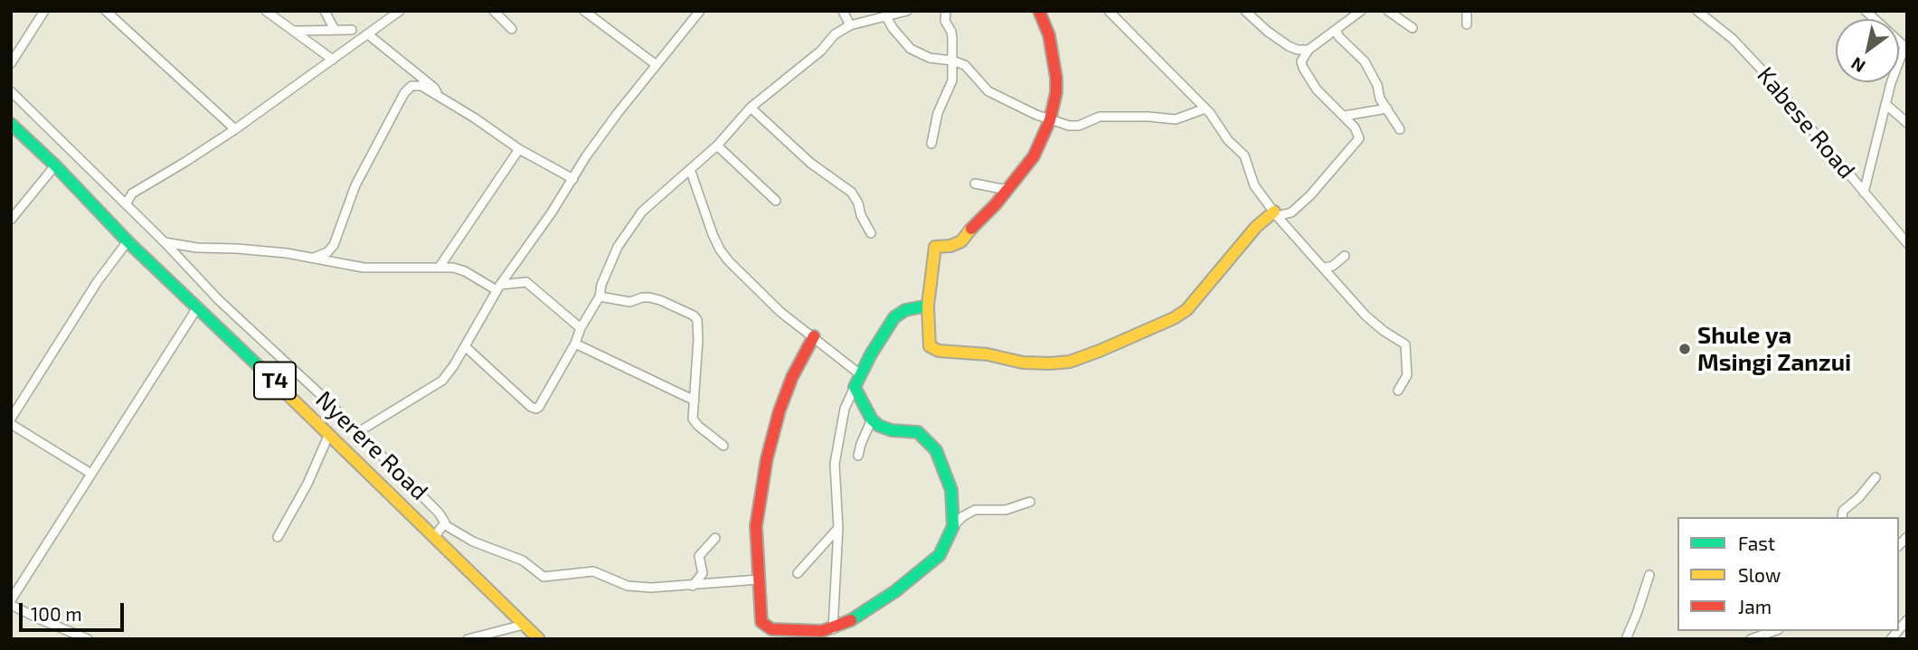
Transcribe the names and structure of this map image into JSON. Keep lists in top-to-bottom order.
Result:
{
  "streets": {
    "main road": ["T4", "Nyerere Road"],
    "street": ["Kabese Road"]
  },
  "places": ["Shule ya Msingi Zanzui"],
  "legend": ["Fast", "Slow", "Jam"],
  "scale_bar": "100 m",
  "north": "bottom left"
}
